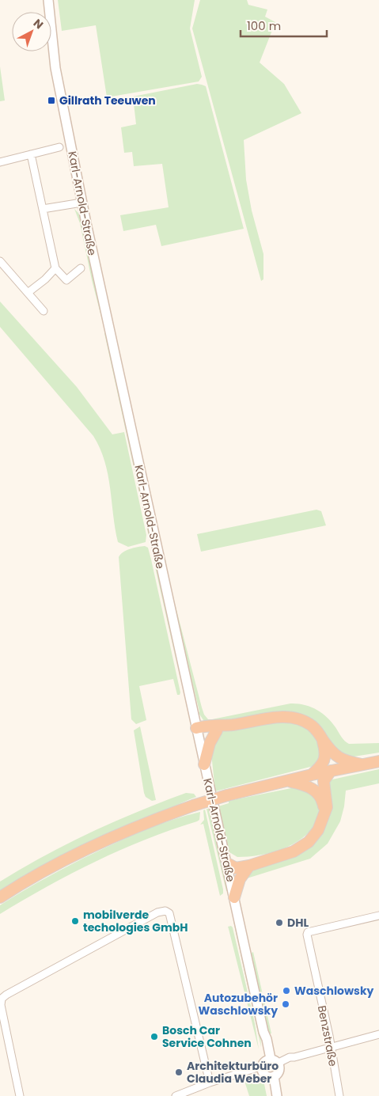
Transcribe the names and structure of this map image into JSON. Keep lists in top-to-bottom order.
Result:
{
  "streets": {
    "main road": ["Karl-Arnold-Straße"],
    "street": ["Benzstraße"]
  },
  "places": {
    "transit": ["Gillrath Teeuwen"],
    "other": [
      "mobilverde techologies GmbH",
      "DHL",
      "Waschlowsky",
      "Autozubehör Waschlowsky",
      "Bosch Car Service Cohnen",
      "Architekturbüro Claudia Weber"
    ]
  },
  "scale_bar": "100 m",
  "north": "top right"
}
